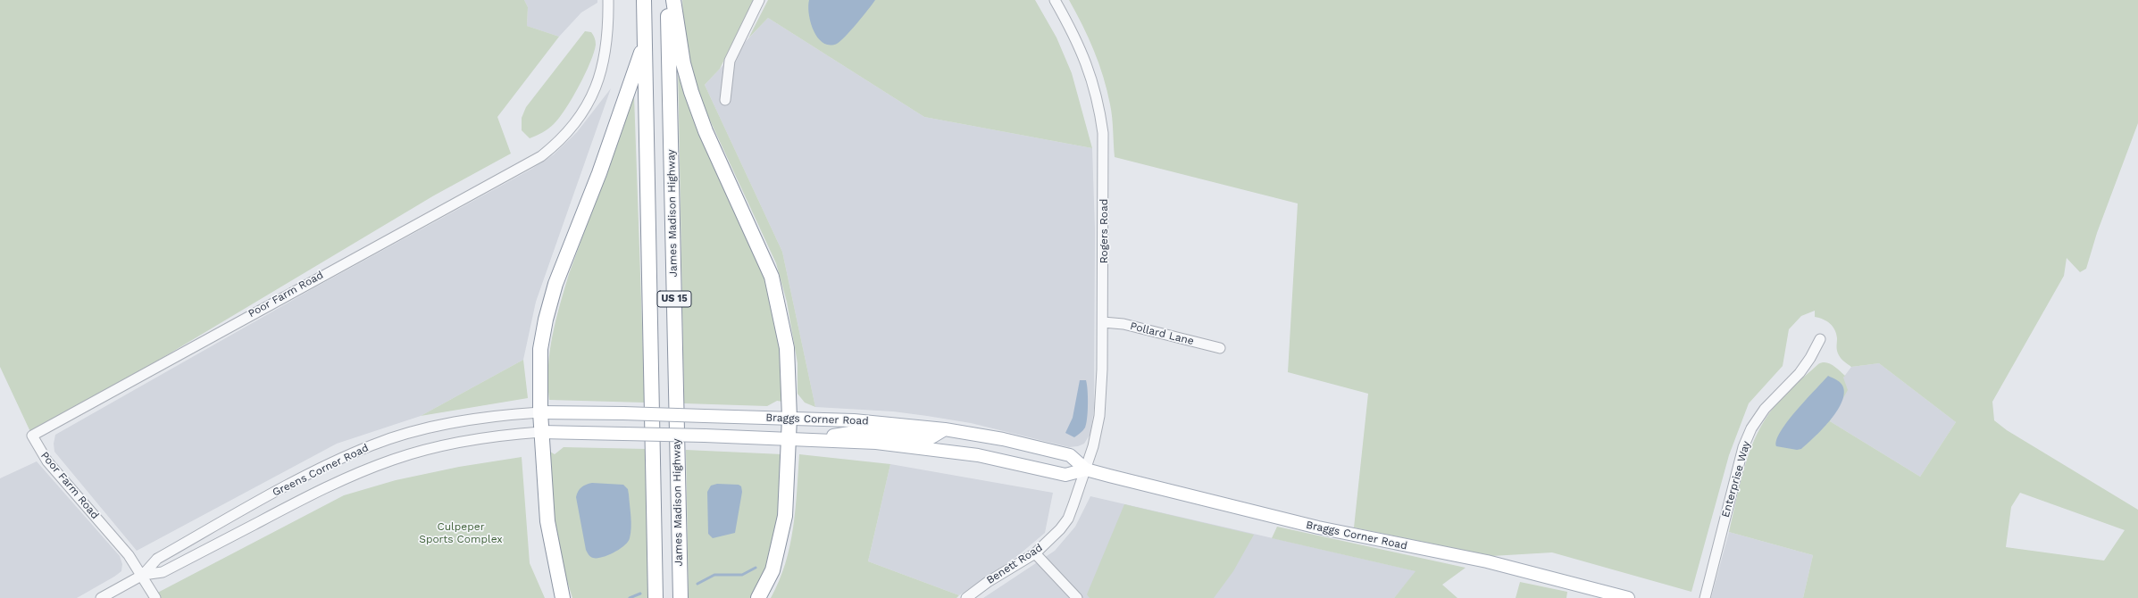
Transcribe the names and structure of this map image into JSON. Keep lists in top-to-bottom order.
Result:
{
  "streets": {
    "highway": ["James Madison Highway", "US 15"],
    "main road": ["Braggs Corner Road"],
    "street": [
      "Rogers Road",
      "Poor Farm Road",
      "Pollard Lane",
      "Greens Corner Road",
      "Enterprise Way",
      "Benett Road"
    ]
  },
  "crossings": [
    ["Rogers Road", "Pollard Lane"],
    ["Rogers Road", "Braggs Corner Road"],
    ["Rogers Road", "Benett Road"],
    ["Poor Farm Road", "Greens Corner Road"],
    ["Braggs Corner Road", "Greens Corner Road"],
    ["Braggs Corner Road", "Benett Road"]
  ],
  "parks": ["Culpeper Sports Complex"]
}
